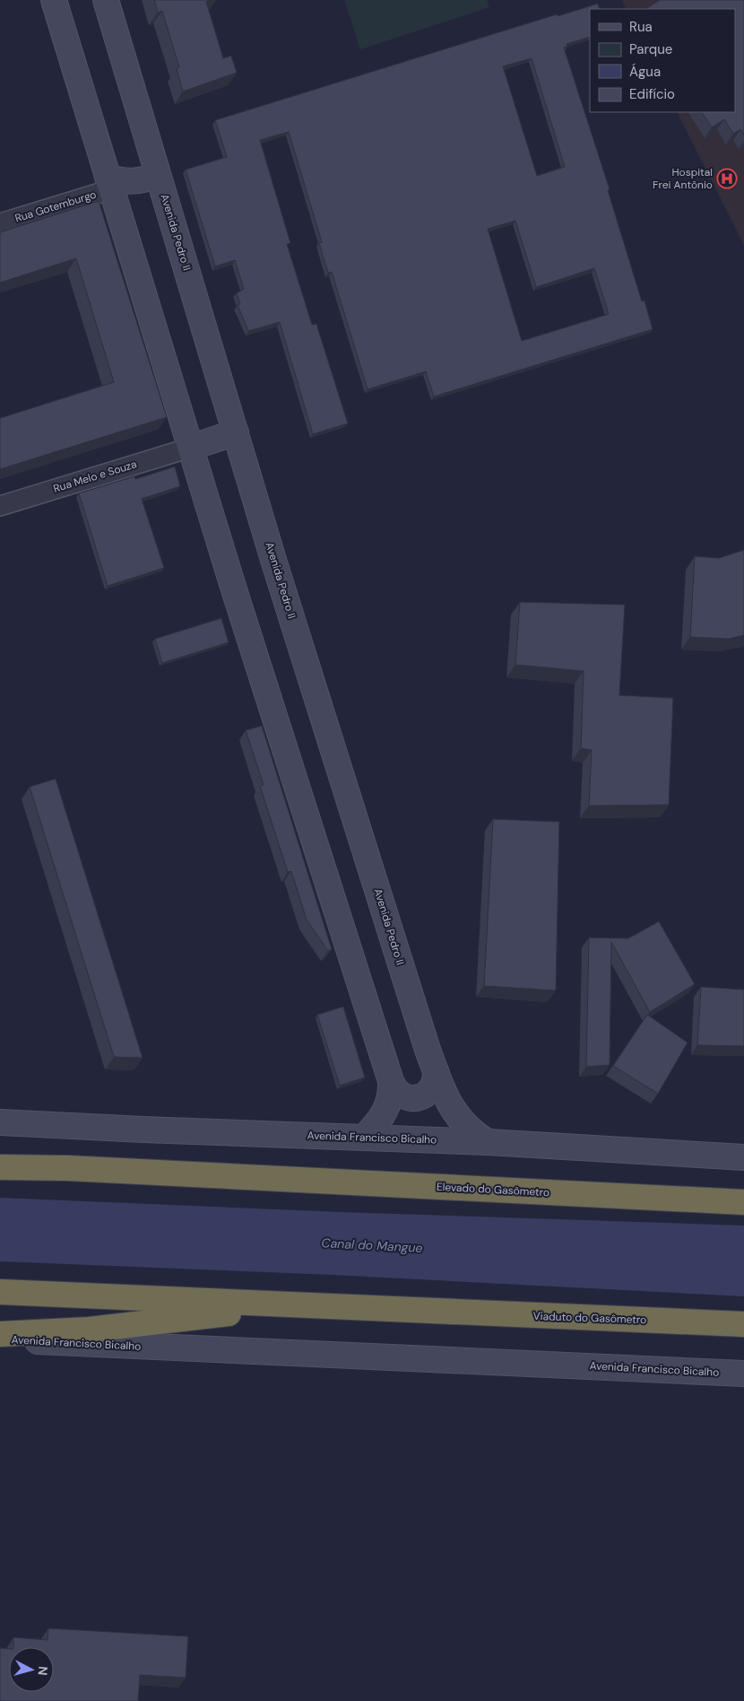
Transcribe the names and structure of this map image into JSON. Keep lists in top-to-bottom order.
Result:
{
  "streets": {
    "highway": ["Elevado do Gasômetro", "Viaduto do Gasômetro"],
    "street": [
      "Rua Gotemburgo",
      "Avenida Pedro II",
      "Rua Melo e Souza",
      "Avenida Francisco Bicalho"
    ]
  },
  "crossings": [
    ["Avenida Pedro II", "Avenida Francisco Bicalho"]
  ],
  "water": ["Canal do Mangue"],
  "places": {
    "hospital": ["Hospital Frei Antônio"]
  },
  "legend": [
    "Rua",
    "Parque",
    "Água",
    "Edifício"
  ],
  "north": "right"
}
